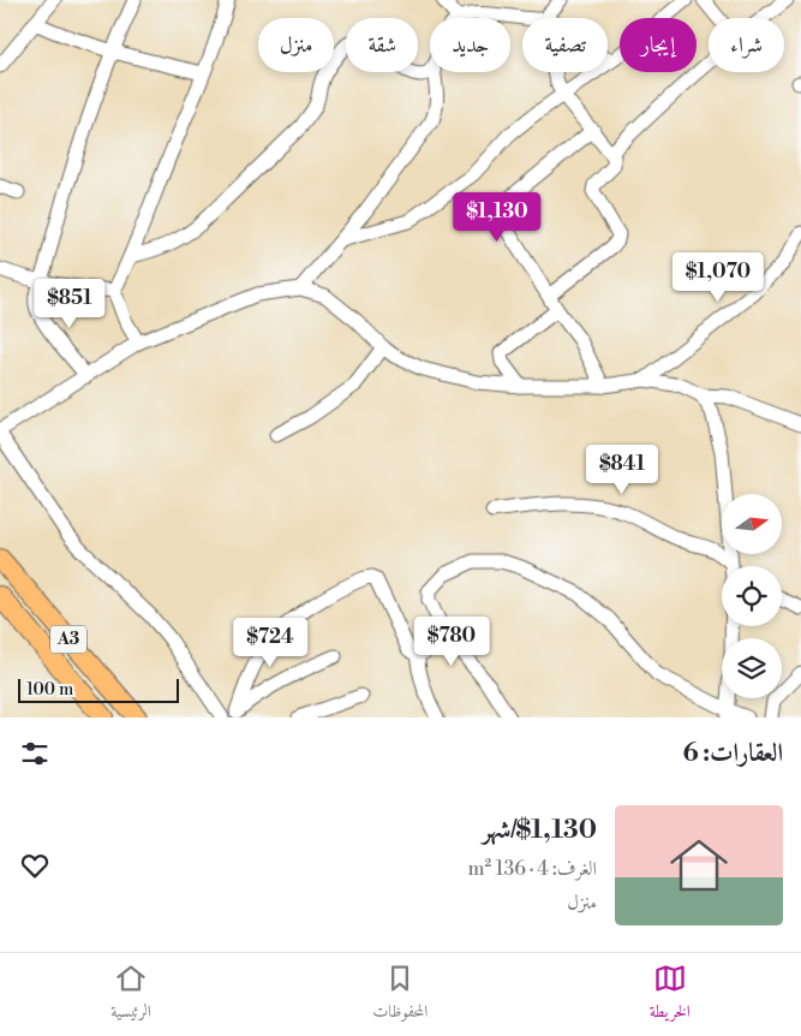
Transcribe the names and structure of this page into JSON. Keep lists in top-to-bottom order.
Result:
{
  "streets": {
    "highway": ["A3"]
  },
  "scale_bar": "100 m",
  "north": "right",
  "page": {
    "chip": [
      "شراء",
      "إيجار",
      "تصفية",
      "جديد",
      "شقة",
      "منزل"
    ],
    "price": [
      "$1,130",
      "$1,070",
      "$851",
      "$841",
      "$780",
      "$724"
    ],
    "scale": "100 m",
    "heading": "العقارات: 6",
    "list": [
      {
        "name": "$1,130/شهر",
        "note": "الغرف: 4 · 136 m² · منزل"
      }
    ],
    "tabs": ["الخريطة", "المحفوظات", "الرئيسية"]
  }
}
